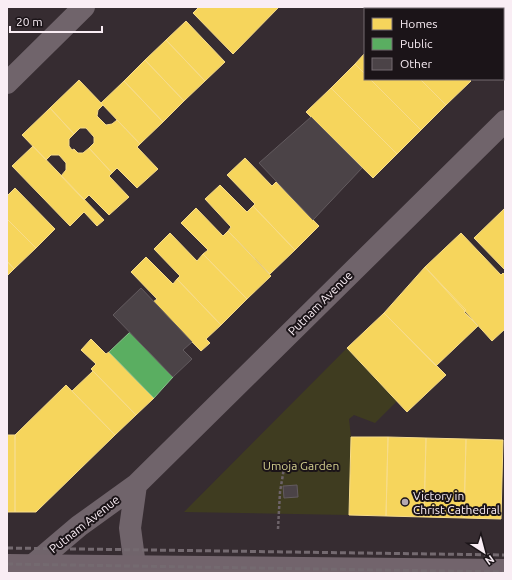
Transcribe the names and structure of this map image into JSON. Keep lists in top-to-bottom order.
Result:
{
  "streets": {
    "street": ["Putnam Avenue"]
  },
  "parks": ["Umoja Garden"],
  "places": ["Victory in Christ Cathedral"],
  "legend": ["Homes", "Public", "Other"],
  "scale_bar": "20 m",
  "north": "bottom right"
}
